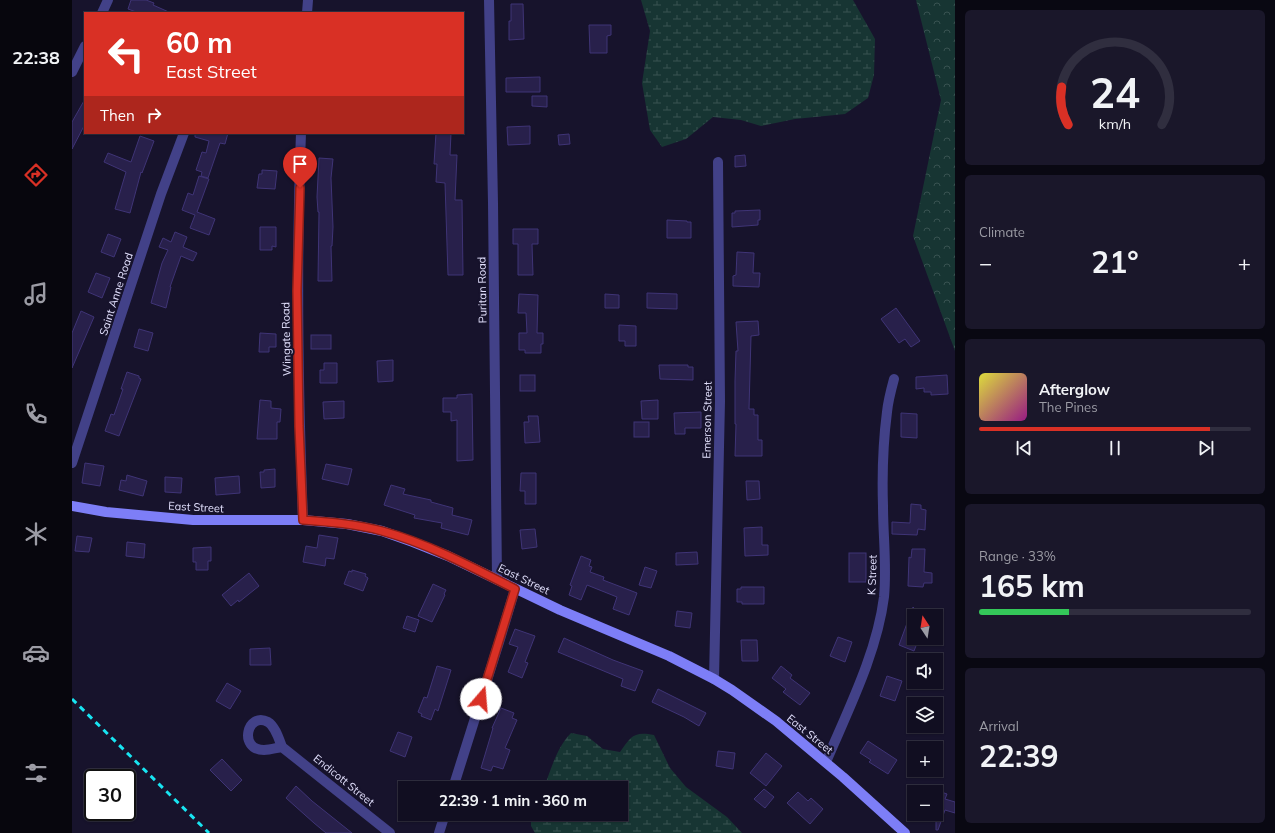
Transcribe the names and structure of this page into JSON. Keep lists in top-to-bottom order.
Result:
{
  "streets": {
    "street": [
      "Puritan Road",
      "Saint Anne Road",
      "Wingate Road",
      "Emerson Street",
      "East Street",
      "K Street",
      "Endicott Street"
    ]
  },
  "crossings": [
    ["Puritan Road", "East Street"],
    ["Wingate Road", "East Street"],
    ["Emerson Street", "East Street"],
    ["East Street", "K Street"]
  ],
  "north": "top",
  "page": {
    "tabs": "22:38",
    "turn": ["60 m", "East Street"],
    "then": "Then",
    "tile": [
      "Climate",
      ["Range · 33%", "165 km"],
      ["Arrival", "22:39"]
    ],
    "heat": ["−", "21°", "+"],
    "song": ["Afterglow", "The Pines"],
    "map_buttons": ["+", "−"],
    "limit": "30",
    "trip": "22:39 · 1 min · 360 m",
    "gauge": ["24", "km/h"]
  }
}
